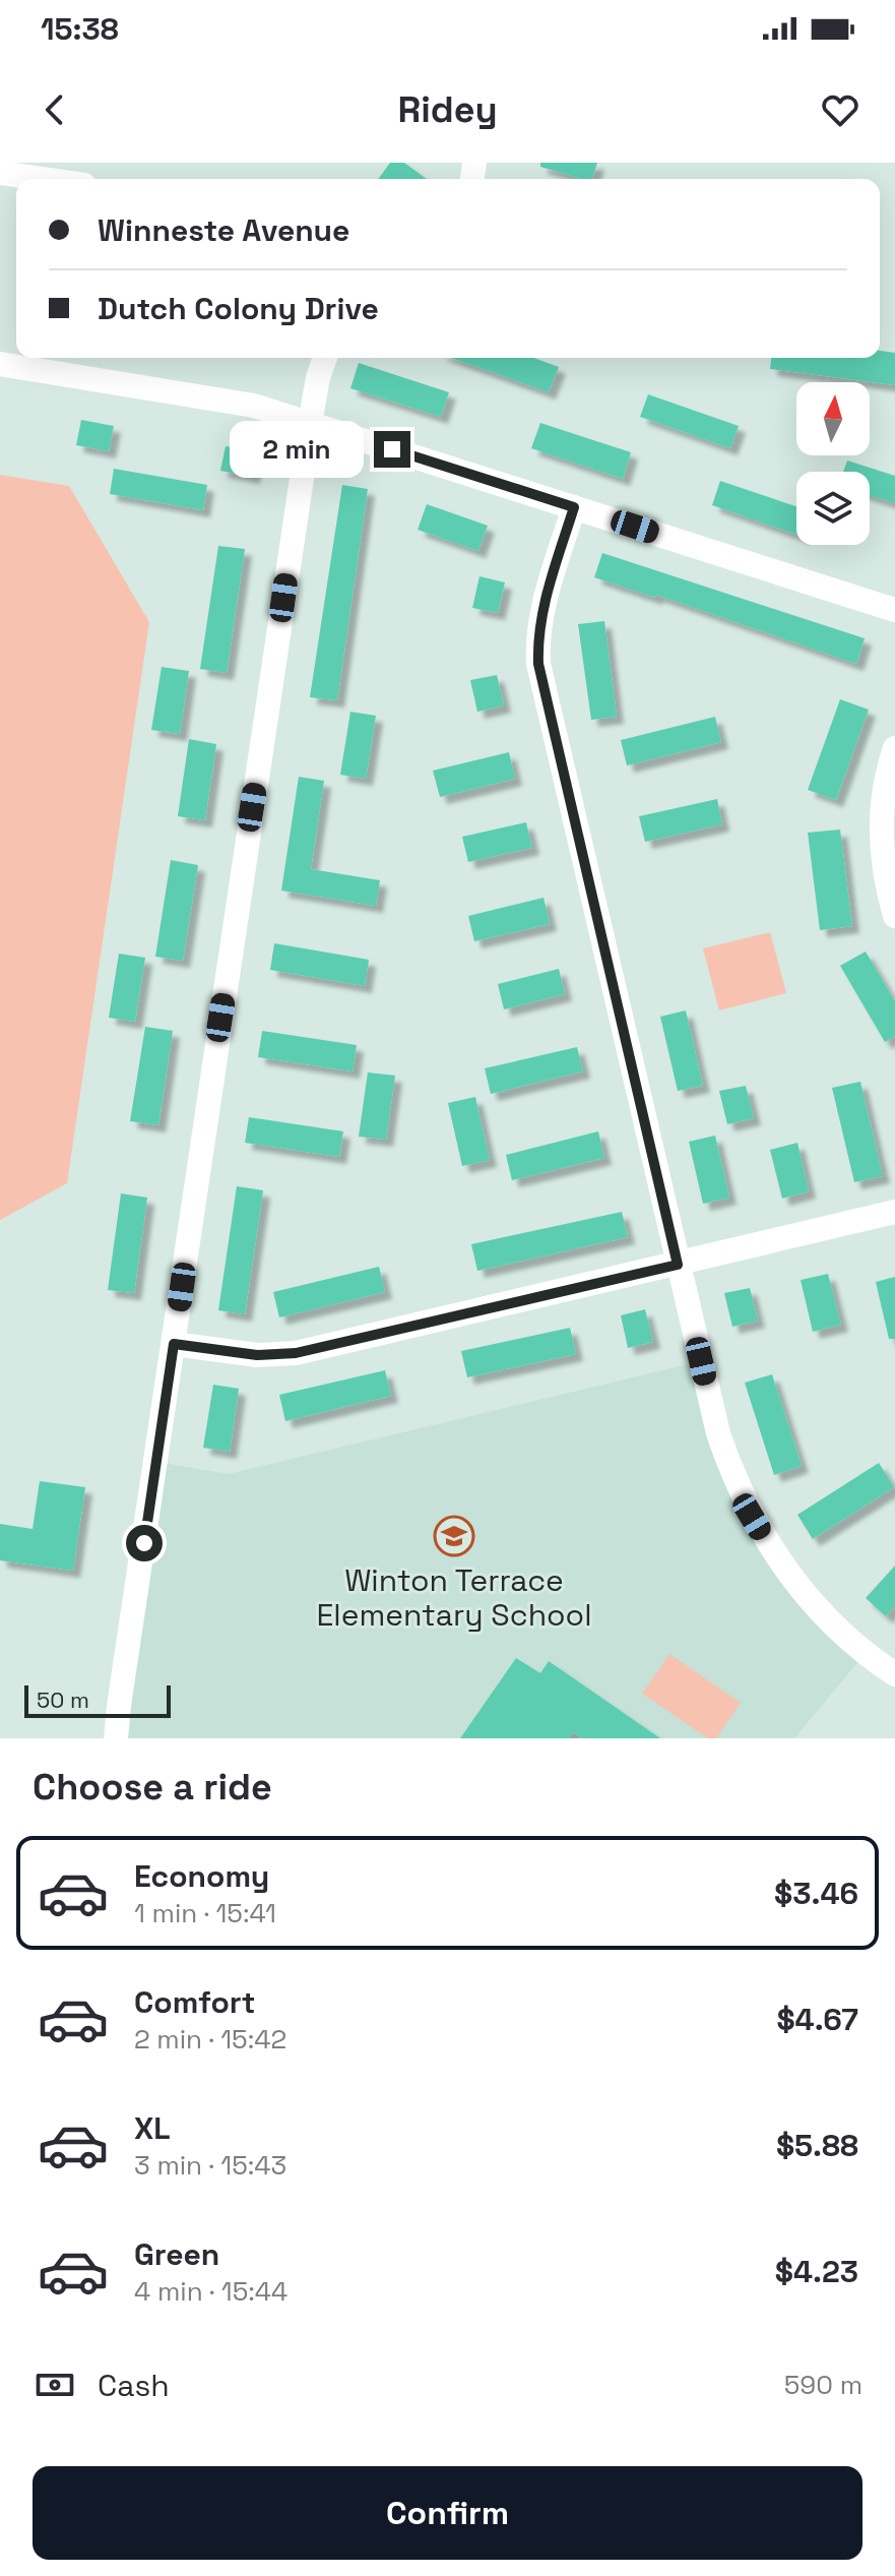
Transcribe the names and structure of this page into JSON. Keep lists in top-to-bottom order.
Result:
{
  "places": {
    "school or university": ["Winton Terrace Elementary School"]
  },
  "scale_bar": "50 m",
  "north": "top",
  "page": {
    "status": "15:38",
    "header": "Ridey",
    "banner": ["Winneste Avenue", "Dutch Colony Drive"],
    "bubble": "2 min",
    "scale": "50 m",
    "heading": "Choose a ride",
    "list": [
      {
        "name": "Economy",
        "note": "1 min · 15:41",
        "value": "$3.46"
      },
      {
        "name": "Comfort",
        "note": "2 min · 15:42",
        "value": "$4.67"
      },
      {
        "name": "XL",
        "note": "3 min · 15:43",
        "value": "$5.88"
      },
      {
        "name": "Green",
        "note": "4 min · 15:44",
        "value": "$4.23"
      }
    ],
    "pay": ["Cash", "590 m"],
    "buttons": "Confirm"
  }
}
